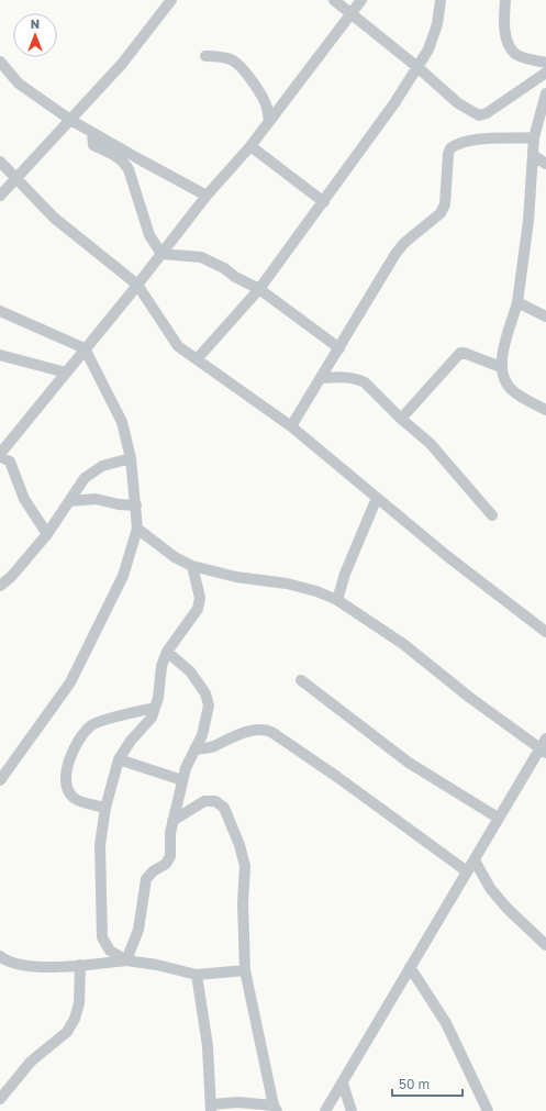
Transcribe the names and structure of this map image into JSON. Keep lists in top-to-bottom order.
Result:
{
  "scale_bar": "50 m",
  "north": "top"
}
